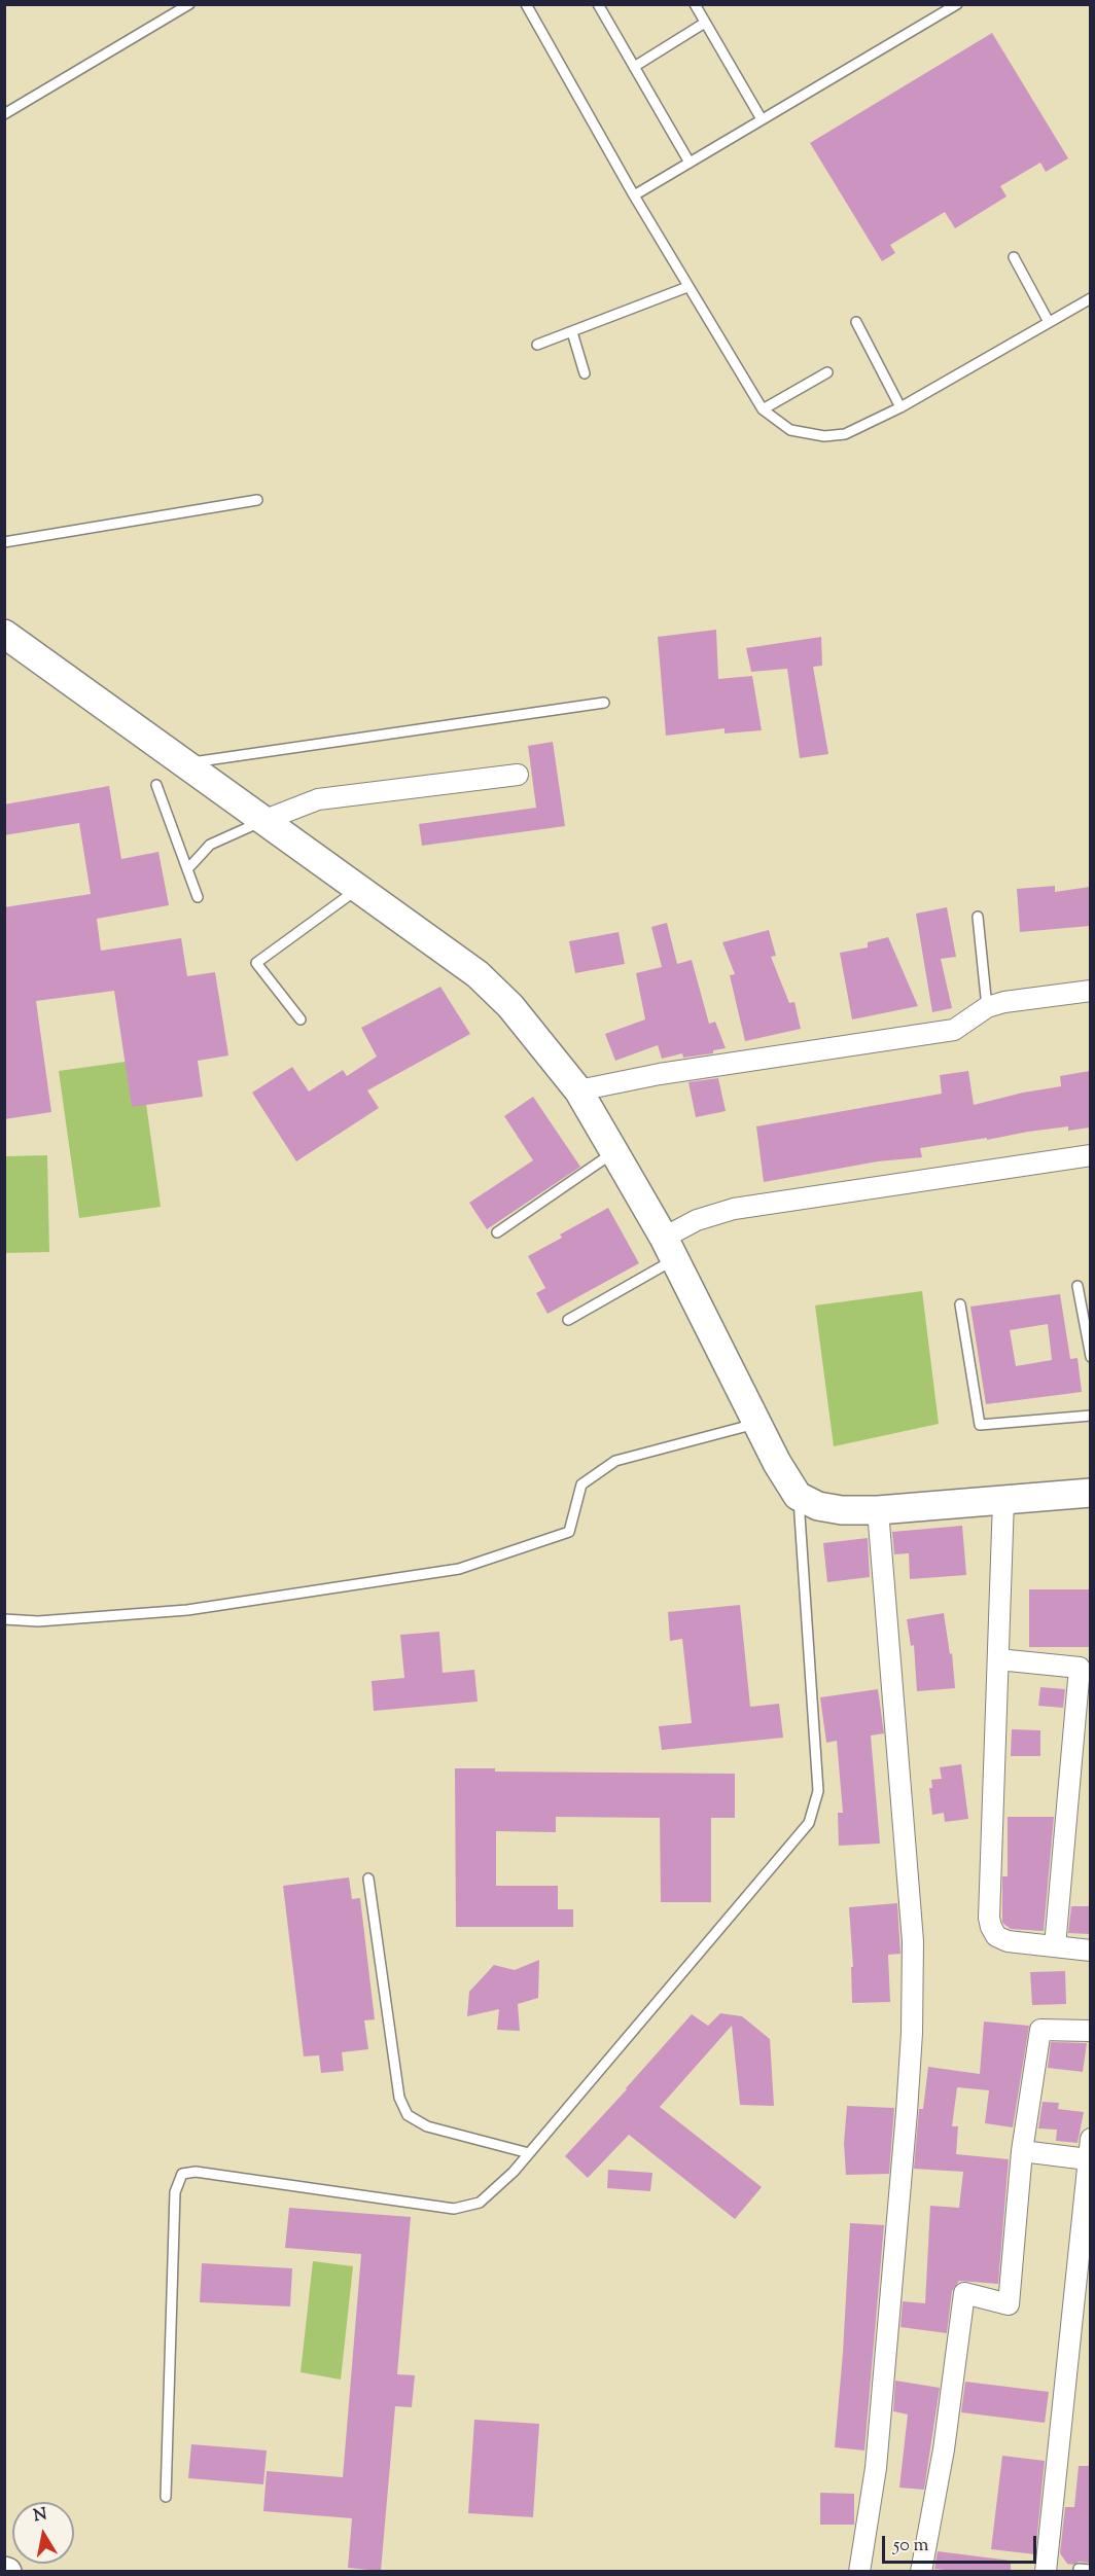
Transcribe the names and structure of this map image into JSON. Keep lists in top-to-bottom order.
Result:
{
  "scale_bar": "50 m",
  "north": "top"
}
